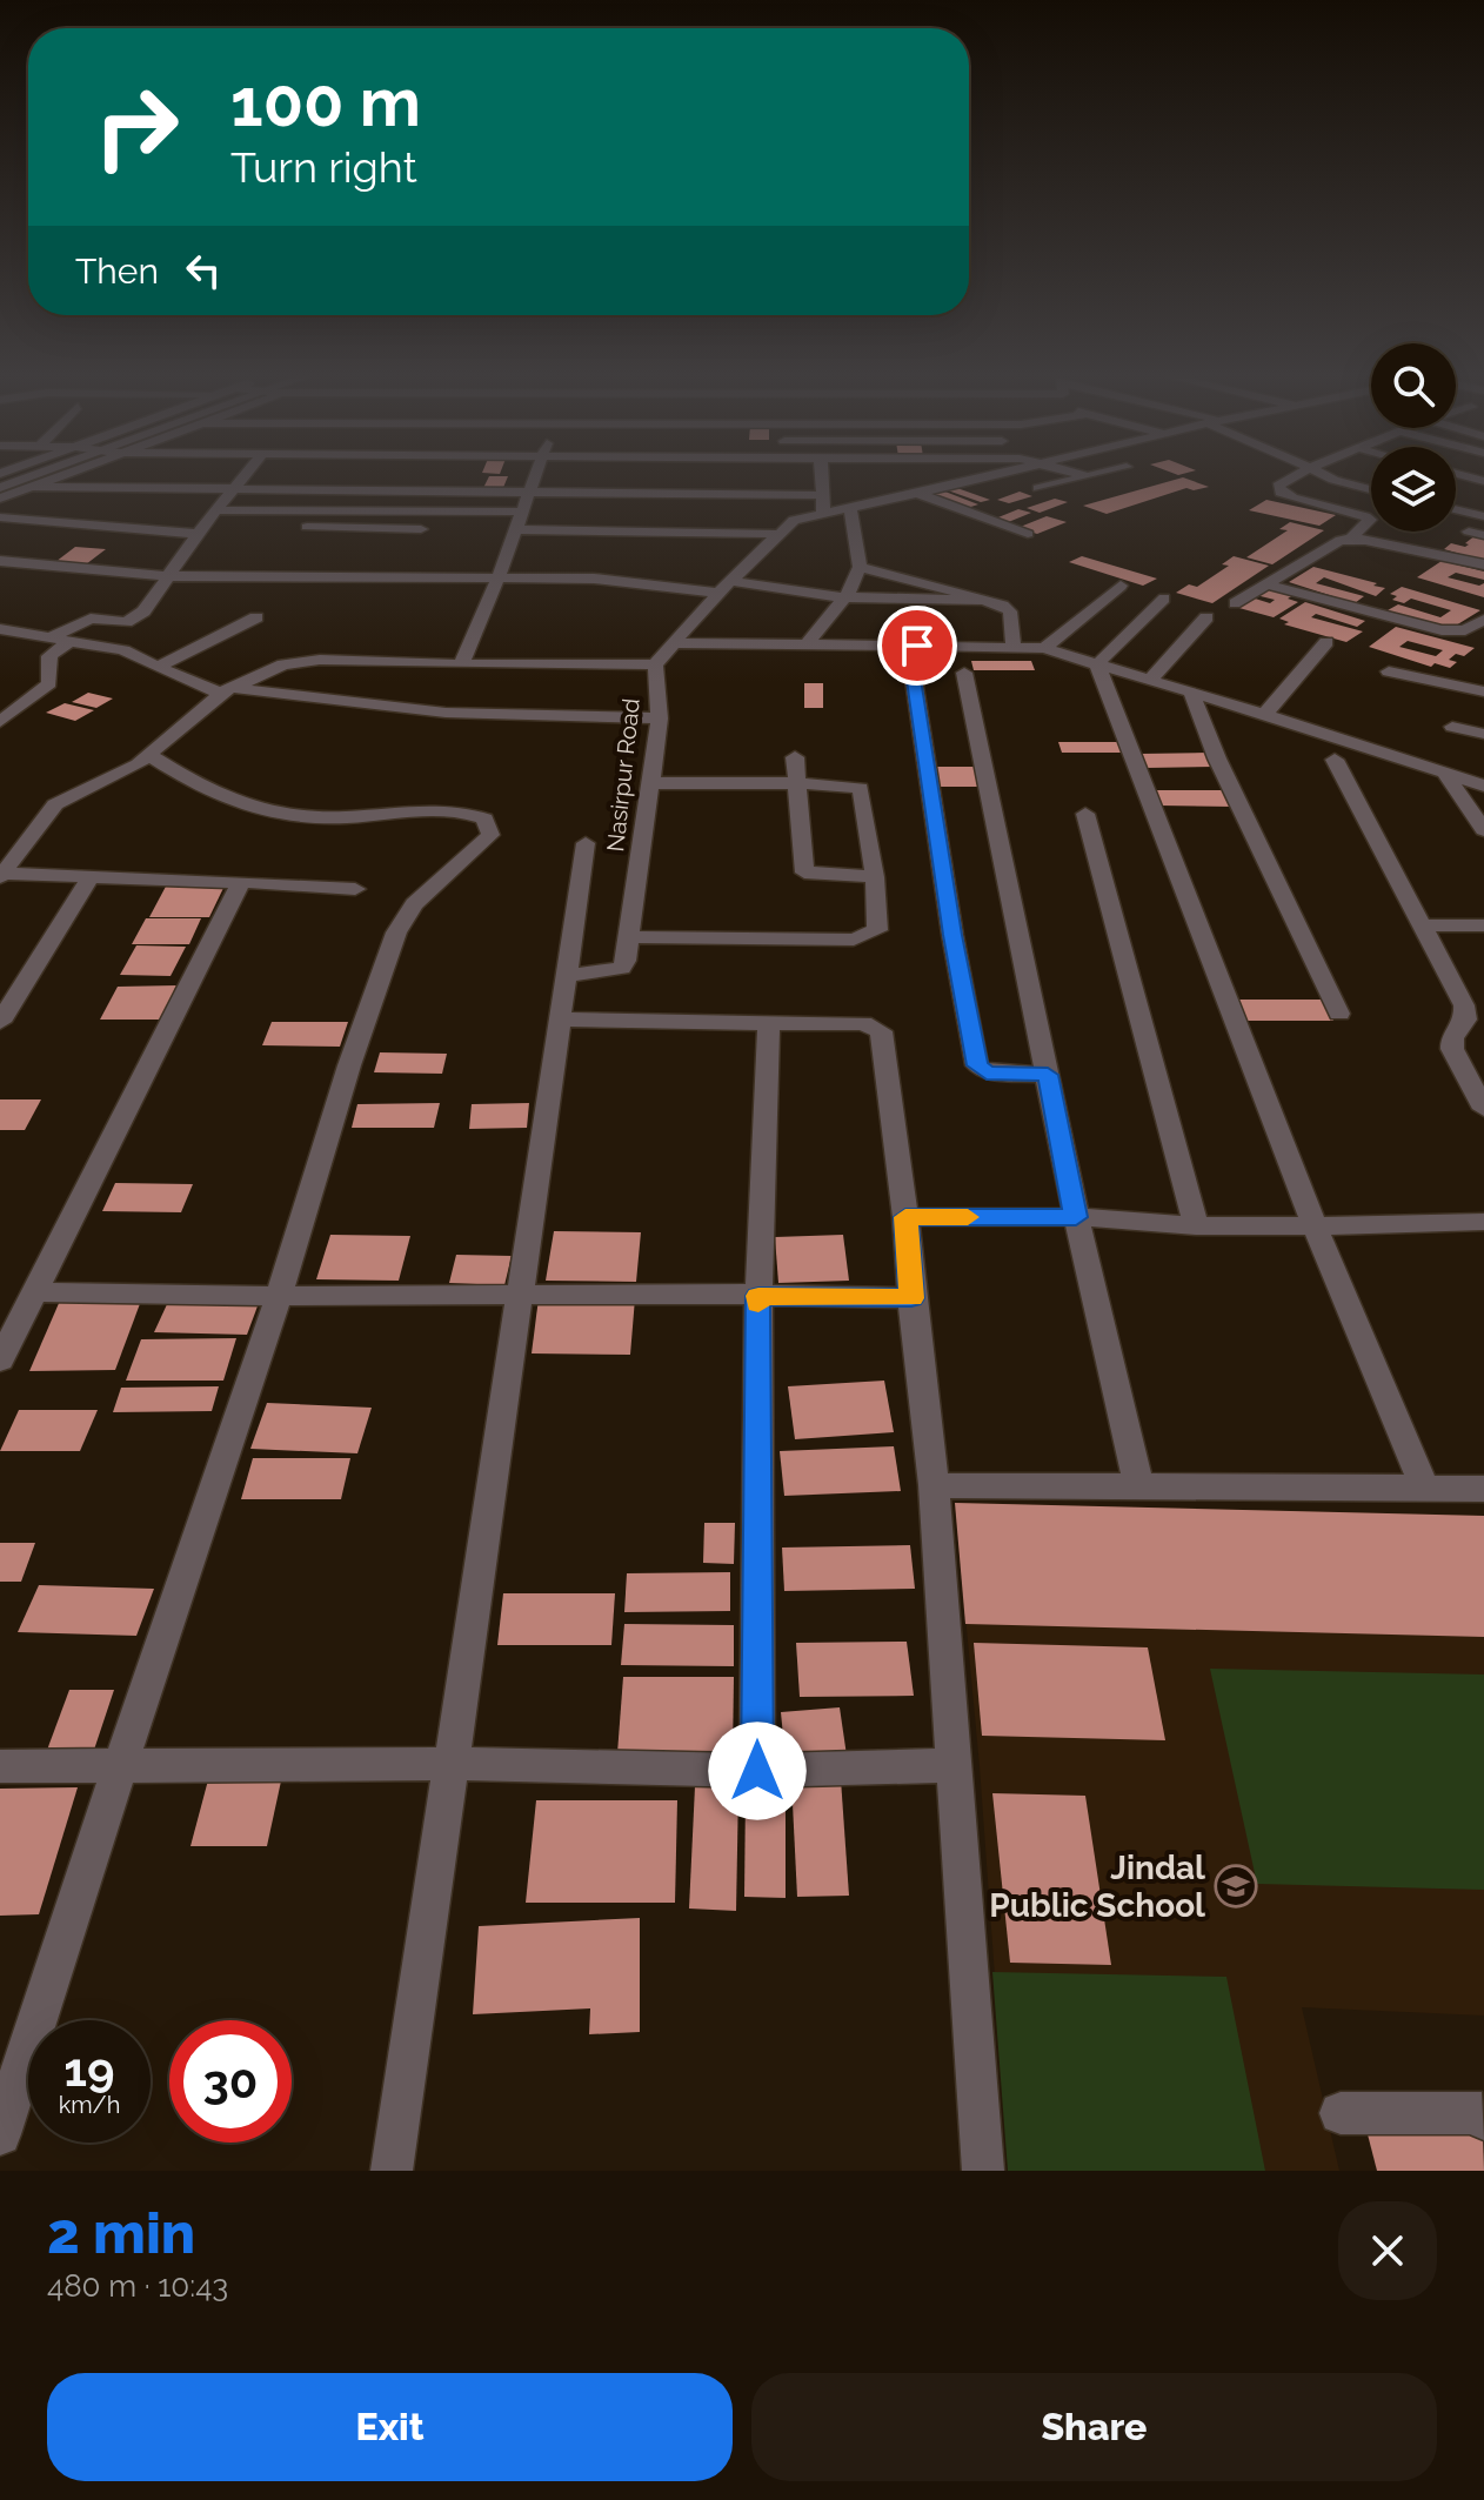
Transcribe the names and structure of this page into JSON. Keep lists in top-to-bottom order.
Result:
{
  "streets": {
    "street": ["Nasirpur Road"]
  },
  "places": {
    "school or university": ["Jindal Public School"]
  },
  "page": {
    "turn": ["100 m", "Turn right"],
    "then": "Then",
    "speed": "19 km/h",
    "limit": "30",
    "heading": ["2 min", "480 m · 10:43"],
    "buttons": ["Exit", "Share"]
  }
}
